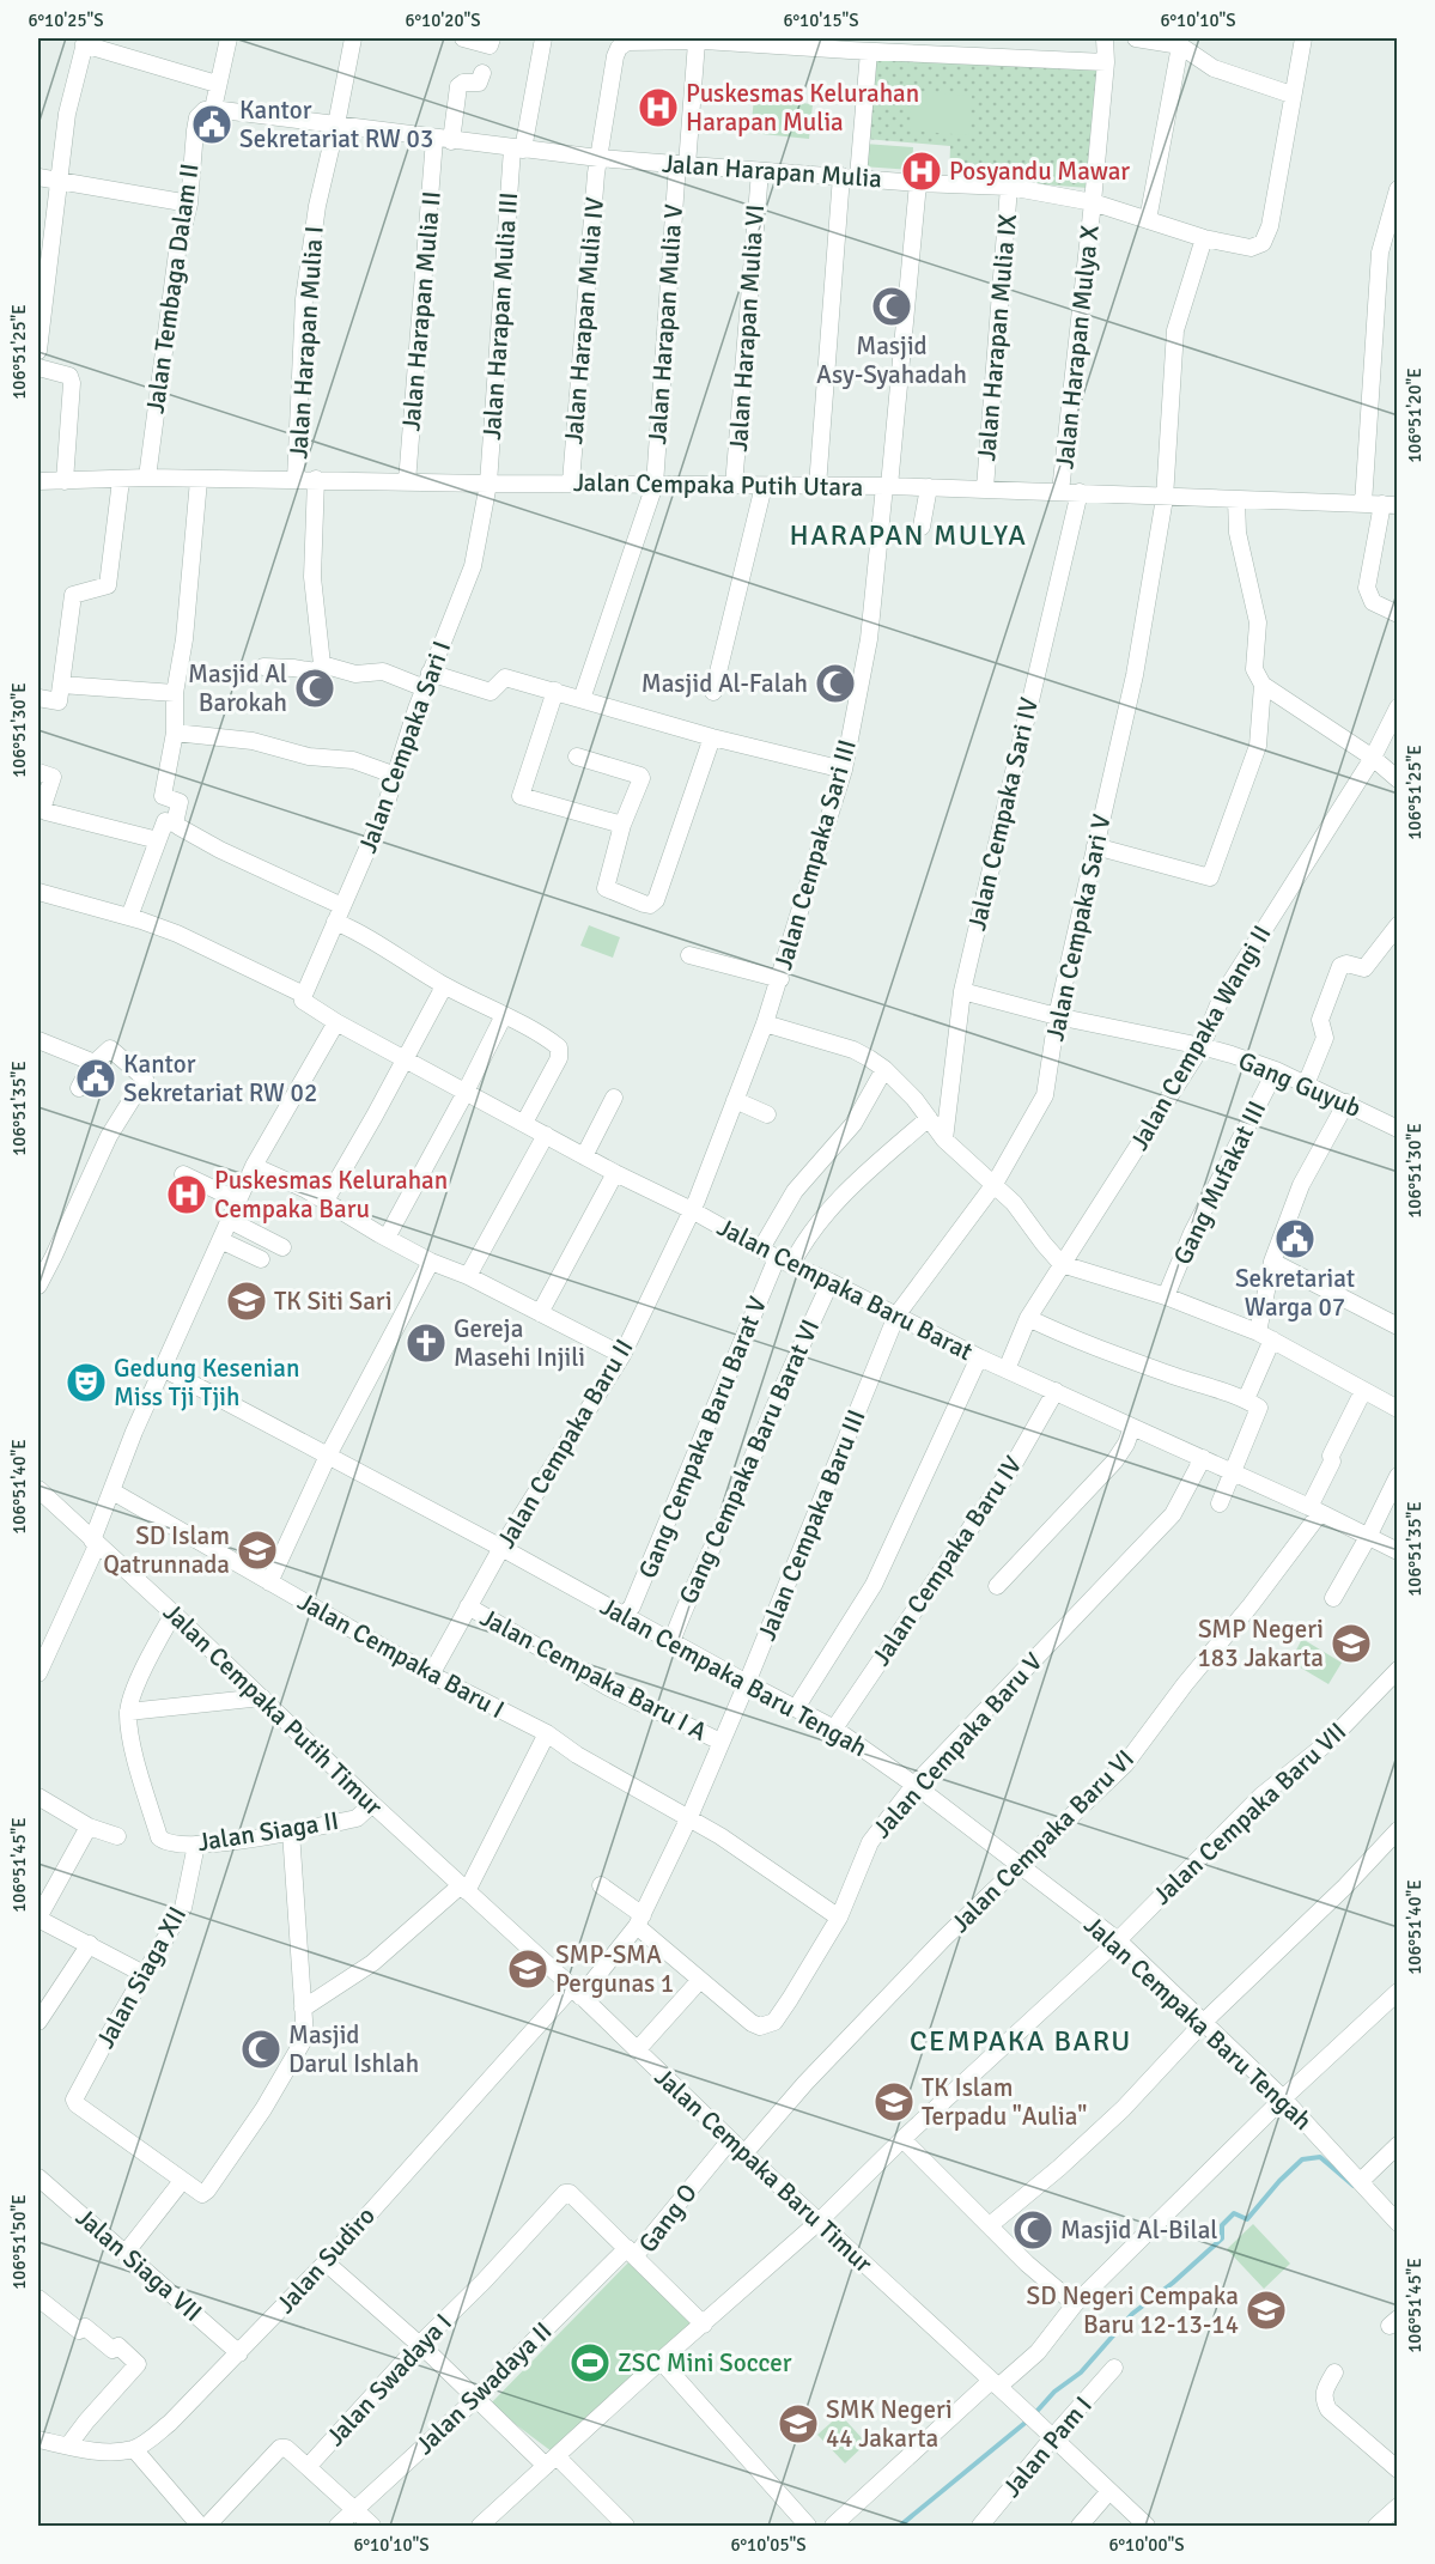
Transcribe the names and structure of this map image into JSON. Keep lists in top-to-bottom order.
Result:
{
  "streets": {
    "street": [
      "Jalan Harapan Mulia",
      "Jalan Tembaga Dalam II",
      "Jalan Harapan Mulia II",
      "Jalan Harapan Mulia III",
      "Jalan Harapan Mulia IV",
      "Jalan Harapan Mulia V",
      "Jalan Harapan Mulia VI",
      "Jalan Harapan Mulia IX",
      "Jalan Harapan Mulia I",
      "Jalan Harapan Mulya X",
      "Jalan Cempaka Putih Utara",
      "Jalan Cempaka Sari I",
      "Jalan Cempaka Sari IV",
      "Jalan Cempaka Sari III",
      "Jalan Cempaka Sari V",
      "Jalan Cempaka Wangi II",
      "Gang Guyub",
      "Gang Mufakat III",
      "Jalan Cempaka Baru Barat",
      "Gang Cempaka Baru Barat V",
      "Jalan Cempaka Baru II",
      "Gang Cempaka Baru Barat VI",
      "Jalan Cempaka Baru III",
      "Jalan Cempaka Baru IV",
      "Jalan Cempaka Baru I",
      "Jalan Cempaka Baru I A",
      "Jalan Cempaka Baru Tengah",
      "Jalan Cempaka Putih Timur",
      "Jalan Cempaka Baru V",
      "Jalan Cempaka Baru VII",
      "Jalan Siaga II",
      "Jalan Cempaka Baru VI",
      "Jalan Siaga XII",
      "Jalan Cempaka Baru Timur",
      "Gang O",
      "Jalan Sudiro",
      "Jalan Siaga VII",
      "Jalan Swadaya I",
      "Jalan Swadaya II",
      "Jalan Pam I"
    ]
  },
  "crossings": [
    ["Jalan Harapan Mulia", "Jalan Harapan Mulia II"],
    ["Jalan Harapan Mulia", "Jalan Harapan Mulia III"],
    ["Jalan Harapan Mulia", "Jalan Harapan Mulia IV"],
    ["Jalan Harapan Mulia", "Jalan Harapan Mulia V"],
    ["Jalan Harapan Mulia", "Jalan Harapan Mulia VI"],
    ["Jalan Harapan Mulia", "Jalan Harapan Mulia IX"],
    ["Jalan Harapan Mulia", "Jalan Harapan Mulia I"],
    ["Jalan Harapan Mulia", "Jalan Harapan Mulya X"],
    ["Jalan Harapan Mulia", "Jalan Cempaka Sari III"],
    ["Jalan Harapan Mulia", "Jalan Cempaka Sari V"],
    ["Jalan Tembaga Dalam II", "Jalan Cempaka Putih Utara"],
    ["Jalan Harapan Mulia II", "Jalan Cempaka Putih Utara"],
    ["Jalan Harapan Mulia III", "Jalan Cempaka Putih Utara"],
    ["Jalan Harapan Mulia III", "Jalan Cempaka Sari I"],
    ["Jalan Harapan Mulia IV", "Jalan Harapan Mulia V"],
    ["Jalan Harapan Mulia IV", "Jalan Cempaka Putih Utara"],
    ["Jalan Harapan Mulia V", "Jalan Cempaka Putih Utara"],
    ["Jalan Harapan Mulia VI", "Jalan Cempaka Putih Utara"],
    ["Jalan Harapan Mulia IX", "Jalan Cempaka Putih Utara"],
    ["Jalan Harapan Mulia I", "Jalan Cempaka Putih Utara"],
    ["Jalan Harapan Mulya X", "Jalan Cempaka Putih Utara"],
    ["Jalan Cempaka Putih Utara", "Jalan Cempaka Sari I"],
    ["Jalan Cempaka Putih Utara", "Jalan Cempaka Sari IV"],
    ["Jalan Cempaka Putih Utara", "Jalan Cempaka Sari III"],
    ["Jalan Cempaka Putih Utara", "Jalan Cempaka Sari V"],
    ["Jalan Cempaka Sari I", "Jalan Cempaka Baru Barat"],
    ["Jalan Cempaka Sari IV", "Gang Guyub"],
    ["Jalan Cempaka Sari III", "Jalan Cempaka Baru Barat"],
    ["Jalan Cempaka Sari III", "Jalan Cempaka Baru II"],
    ["Jalan Cempaka Sari V", "Gang Guyub"],
    ["Jalan Cempaka Sari V", "Jalan Cempaka Baru Barat"],
    ["Jalan Cempaka Sari V", "Jalan Cempaka Baru III"],
    ["Jalan Cempaka Wangi II", "Gang Guyub"],
    ["Jalan Cempaka Wangi II", "Jalan Cempaka Baru Barat"],
    ["Gang Guyub", "Gang Mufakat III"],
    ["Jalan Cempaka Baru Barat", "Gang Cempaka Baru Barat V"],
    ["Jalan Cempaka Baru Barat", "Jalan Cempaka Baru II"],
    ["Jalan Cempaka Baru Barat", "Gang Cempaka Baru Barat VI"],
    ["Jalan Cempaka Baru Barat", "Jalan Cempaka Baru III"],
    ["Jalan Cempaka Baru Barat", "Jalan Cempaka Baru IV"],
    ["Jalan Cempaka Baru Barat", "Jalan Cempaka Baru V"],
    ["Jalan Cempaka Baru Barat", "Jalan Cempaka Baru VI"],
    ["Gang Cempaka Baru Barat V", "Jalan Cempaka Baru Tengah"],
    ["Jalan Cempaka Baru II", "Jalan Cempaka Baru I"],
    ["Jalan Cempaka Baru II", "Jalan Cempaka Baru I A"],
    ["Jalan Cempaka Baru II", "Jalan Cempaka Baru Tengah"],
    ["Gang Cempaka Baru Barat VI", "Jalan Cempaka Baru Tengah"],
    ["Jalan Cempaka Baru III", "Jalan Cempaka Baru I"],
    ["Jalan Cempaka Baru III", "Jalan Cempaka Baru I A"],
    ["Jalan Cempaka Baru III", "Jalan Cempaka Baru Tengah"],
    ["Jalan Cempaka Baru III", "Jalan Cempaka Baru V"],
    ["Jalan Cempaka Baru III", "Jalan Cempaka Baru Timur"],
    ["Jalan Cempaka Baru III", "Jalan Sudiro"],
    ["Jalan Cempaka Baru IV", "Jalan Cempaka Baru Tengah"],
    ["Jalan Cempaka Baru I", "Jalan Cempaka Baru V"],
    ["Jalan Cempaka Baru Tengah", "Jalan Cempaka Baru V"],
    ["Jalan Cempaka Baru Tengah", "Jalan Cempaka Baru VII"],
    ["Jalan Cempaka Baru Tengah", "Jalan Cempaka Baru VI"],
    ["Jalan Cempaka Putih Timur", "Jalan Siaga II"],
    ["Jalan Cempaka Putih Timur", "Jalan Cempaka Baru Timur"],
    ["Jalan Cempaka Baru VII", "Jalan Cempaka Baru Timur"],
    ["Jalan Cempaka Baru VII", "Gang O"],
    ["Jalan Siaga II", "Jalan Siaga XII"],
    ["Jalan Cempaka Baru VI", "Jalan Cempaka Baru Timur"],
    ["Jalan Cempaka Baru Timur", "Gang O"],
    ["Jalan Cempaka Baru Timur", "Jalan Sudiro"],
    ["Jalan Cempaka Baru Timur", "Jalan Pam I"],
    ["Gang O", "Jalan Swadaya I"],
    ["Gang O", "Jalan Swadaya II"],
    ["Jalan Sudiro", "Jalan Siaga VII"],
    ["Jalan Swadaya I", "Jalan Swadaya II"]
  ],
  "districts": ["HARAPAN MULYA", "CEMPAKA BARU"],
  "places": {
    "hospital": ["Puskesmas Kelurahan Harapan Mulia", "Posyandu Mawar", "Puskesmas Kelurahan Cempaka Baru"],
    "public building": ["Kantor Sekretariat RW 03", "Kantor Sekretariat RW 02", "Sekretariat Warga 07"],
    "mosque": [
      "Masjid Asy-Syahadah",
      "Masjid Al-Falah",
      "Masjid Al Barokah",
      "Masjid Darul Ishlah",
      "Masjid Al-Bilal"
    ],
    "school or university": [
      "TK Siti Sari",
      "SD Islam Qatrunnada",
      "SMP Negeri 183 Jakarta",
      "SMP-SMA Pergunas 1",
      "TK Islam Terpadu \"Aulia\"",
      "SD Negeri Cempaka Baru 12-13-14",
      "SMK Negeri 44 Jakarta"
    ],
    "church": ["Gereja Masehi Injili"],
    "theatre": ["Gedung Kesenian Miss Tji Tjih"],
    "sports": ["ZSC Mini Soccer"]
  },
  "coordinates": [
    "6°10'25\"S",
    "6°10'20\"S",
    "6°10'15\"S",
    "6°10'10\"S",
    "106°51'25\"E",
    "106°51'20\"E",
    "106°51'30\"E",
    "106°51'35\"E",
    "106°51'40\"E",
    "106°51'45\"E",
    "106°51'50\"E",
    "6°10'05\"S",
    "6°10'00\"S"
  ]
}
